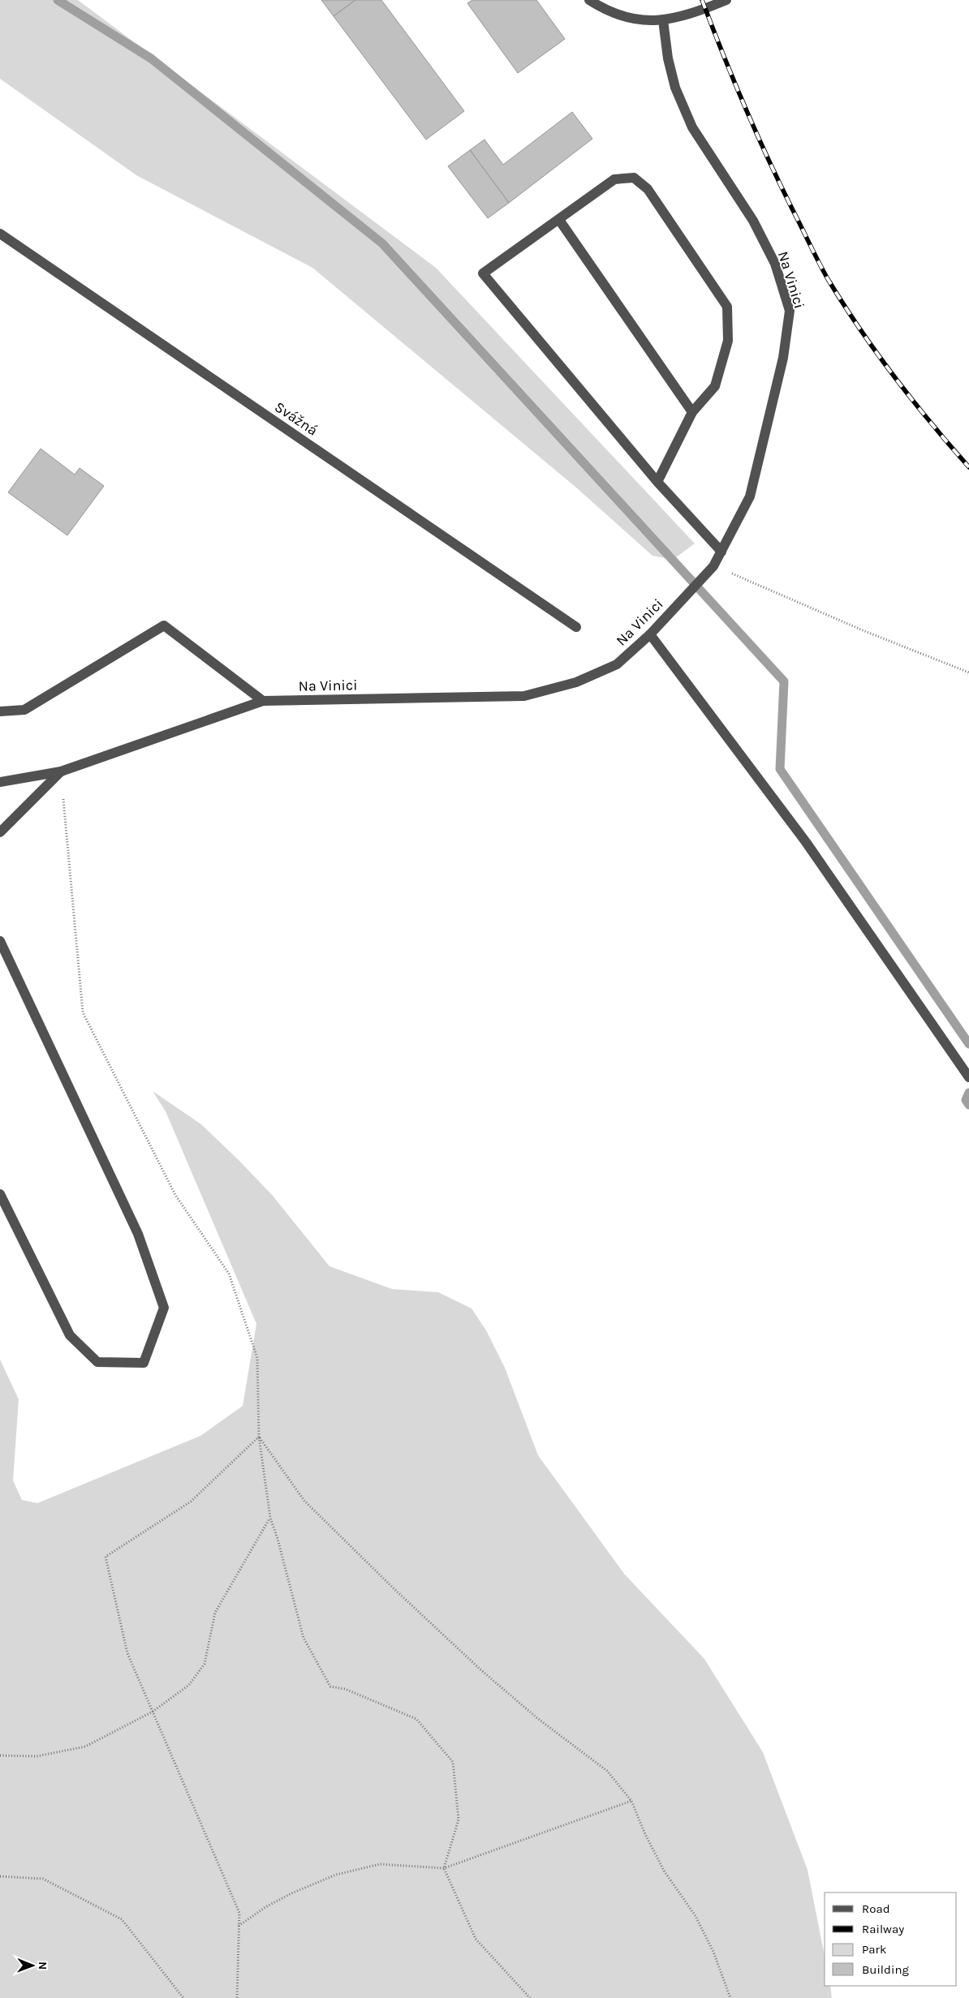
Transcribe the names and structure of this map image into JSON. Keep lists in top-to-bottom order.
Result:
{
  "streets": {
    "street": ["Na Vinici", "Svážná"]
  },
  "legend": [
    "Road",
    "Railway",
    "Park",
    "Building"
  ],
  "north": "right"
}
